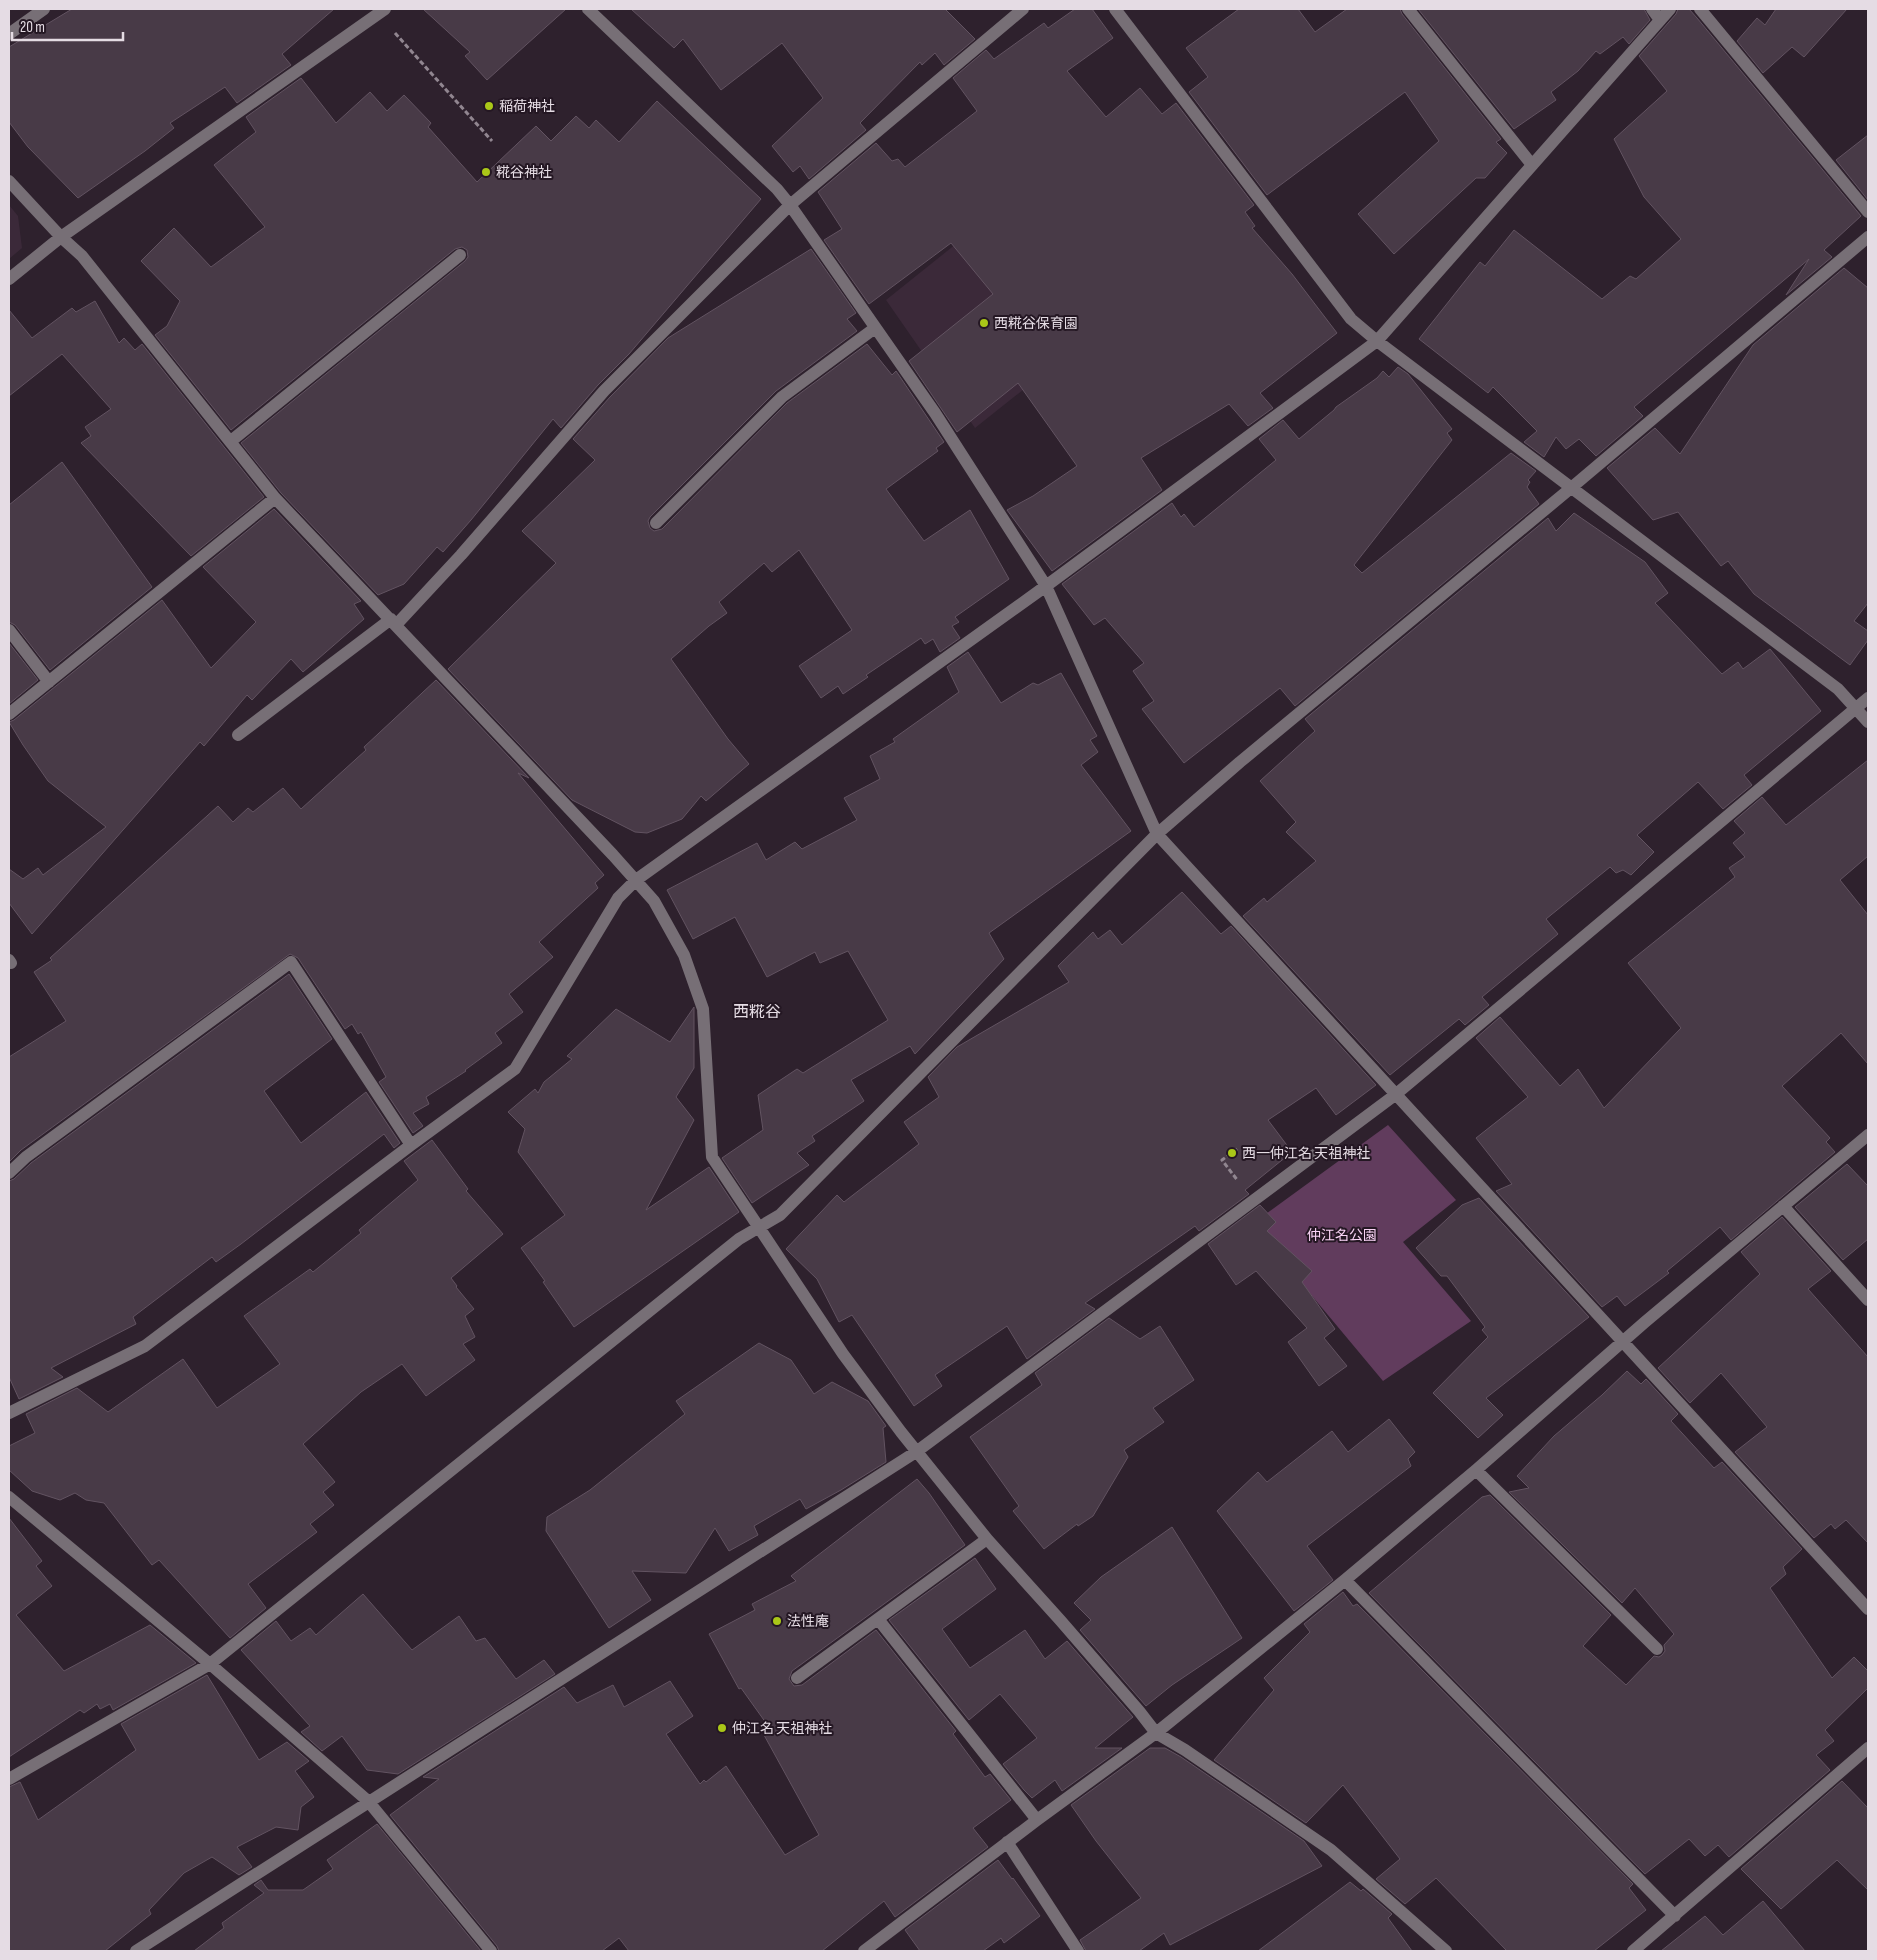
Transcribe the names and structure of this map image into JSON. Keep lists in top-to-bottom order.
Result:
{
  "districts": ["西糀谷"],
  "parks": ["仲江名公園"],
  "places": [
    "稲荷神社",
    "糀谷神社",
    "西糀谷保育園",
    "西一仲江名 天祖神社",
    "法性庵",
    "仲江名 天祖神社"
  ],
  "scale_bar": "20 m"
}
